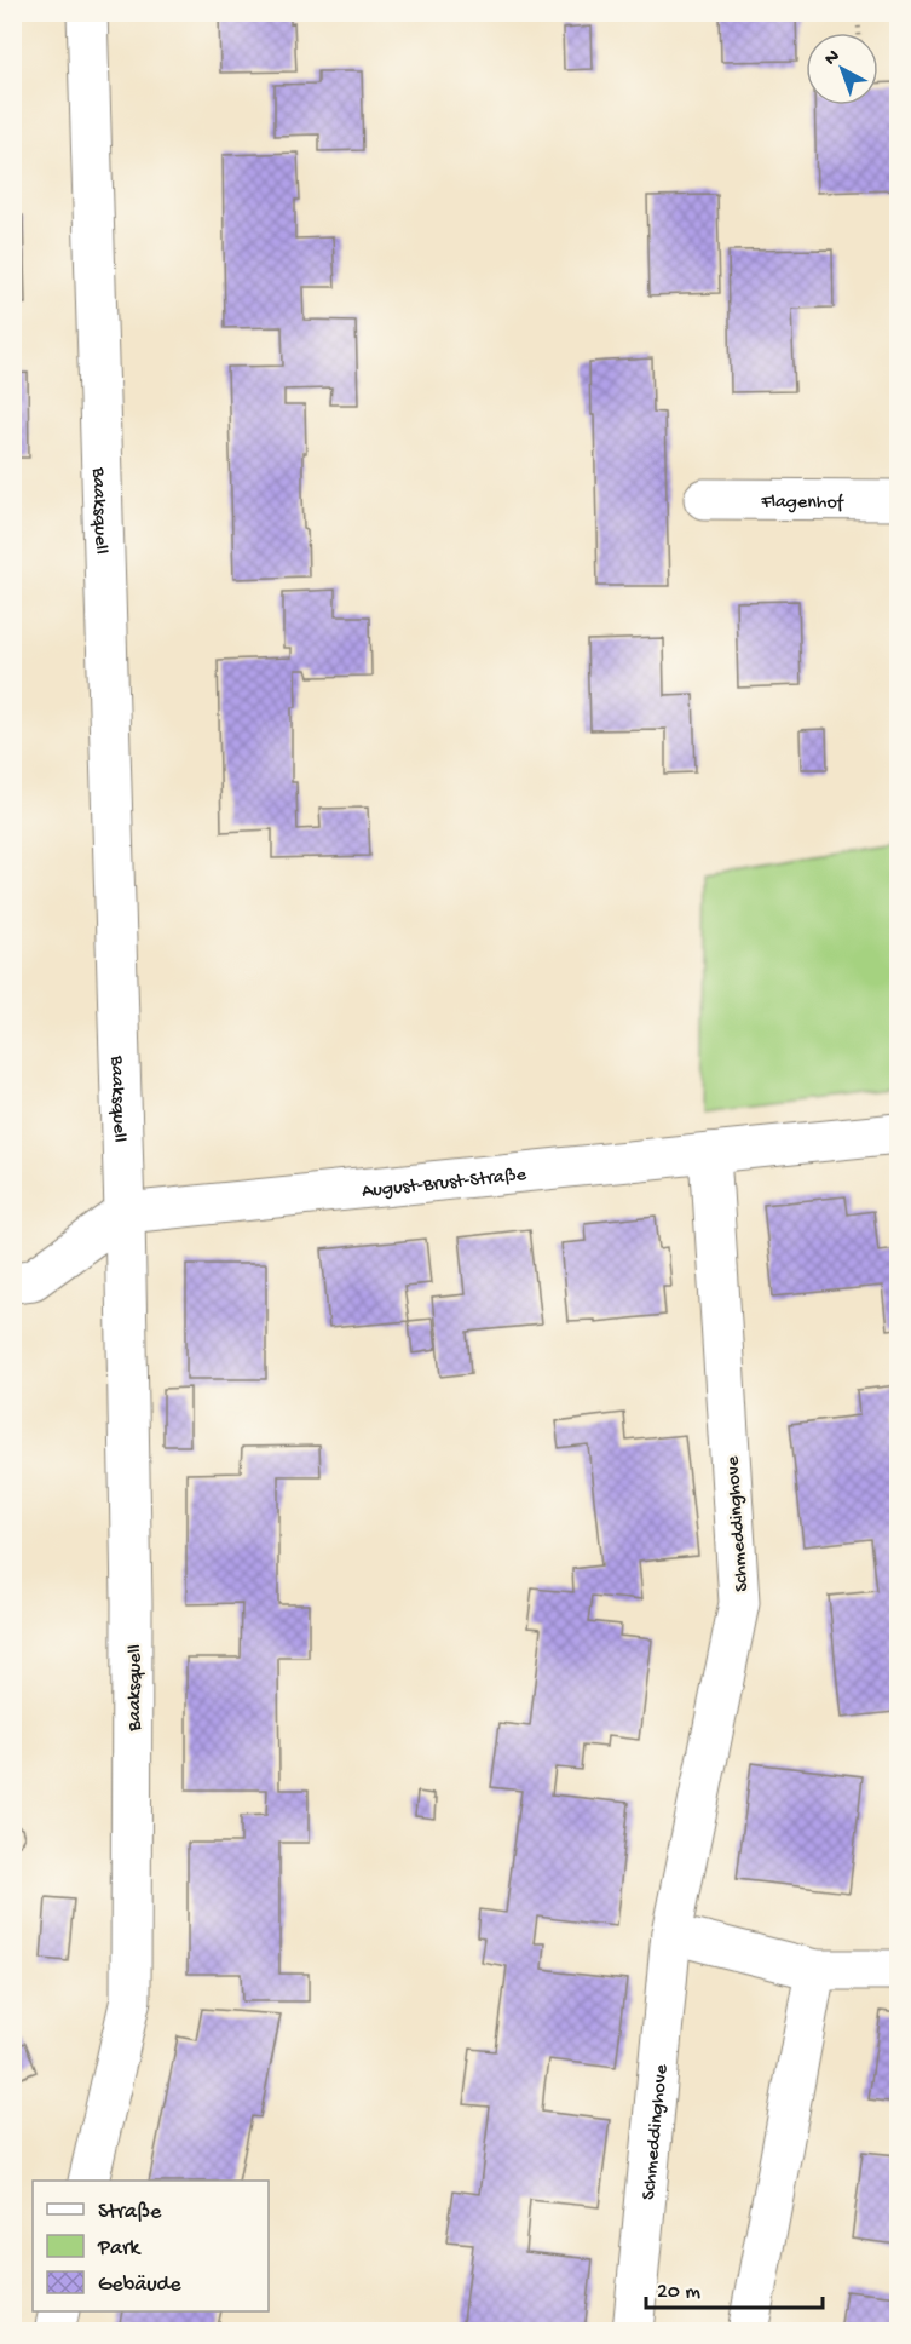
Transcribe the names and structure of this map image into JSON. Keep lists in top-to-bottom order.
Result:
{
  "streets": {
    "street": [
      "Flagenhof",
      "Baaksquell",
      "August-Brust-Straße",
      "Schmeddinghove"
    ]
  },
  "crossings": [
    ["Baaksquell", "August-Brust-Straße"],
    ["August-Brust-Straße", "Schmeddinghove"]
  ],
  "legend": ["Straße", "Park", "Gebäude"],
  "scale_bar": "20 m",
  "north": "top left"
}
